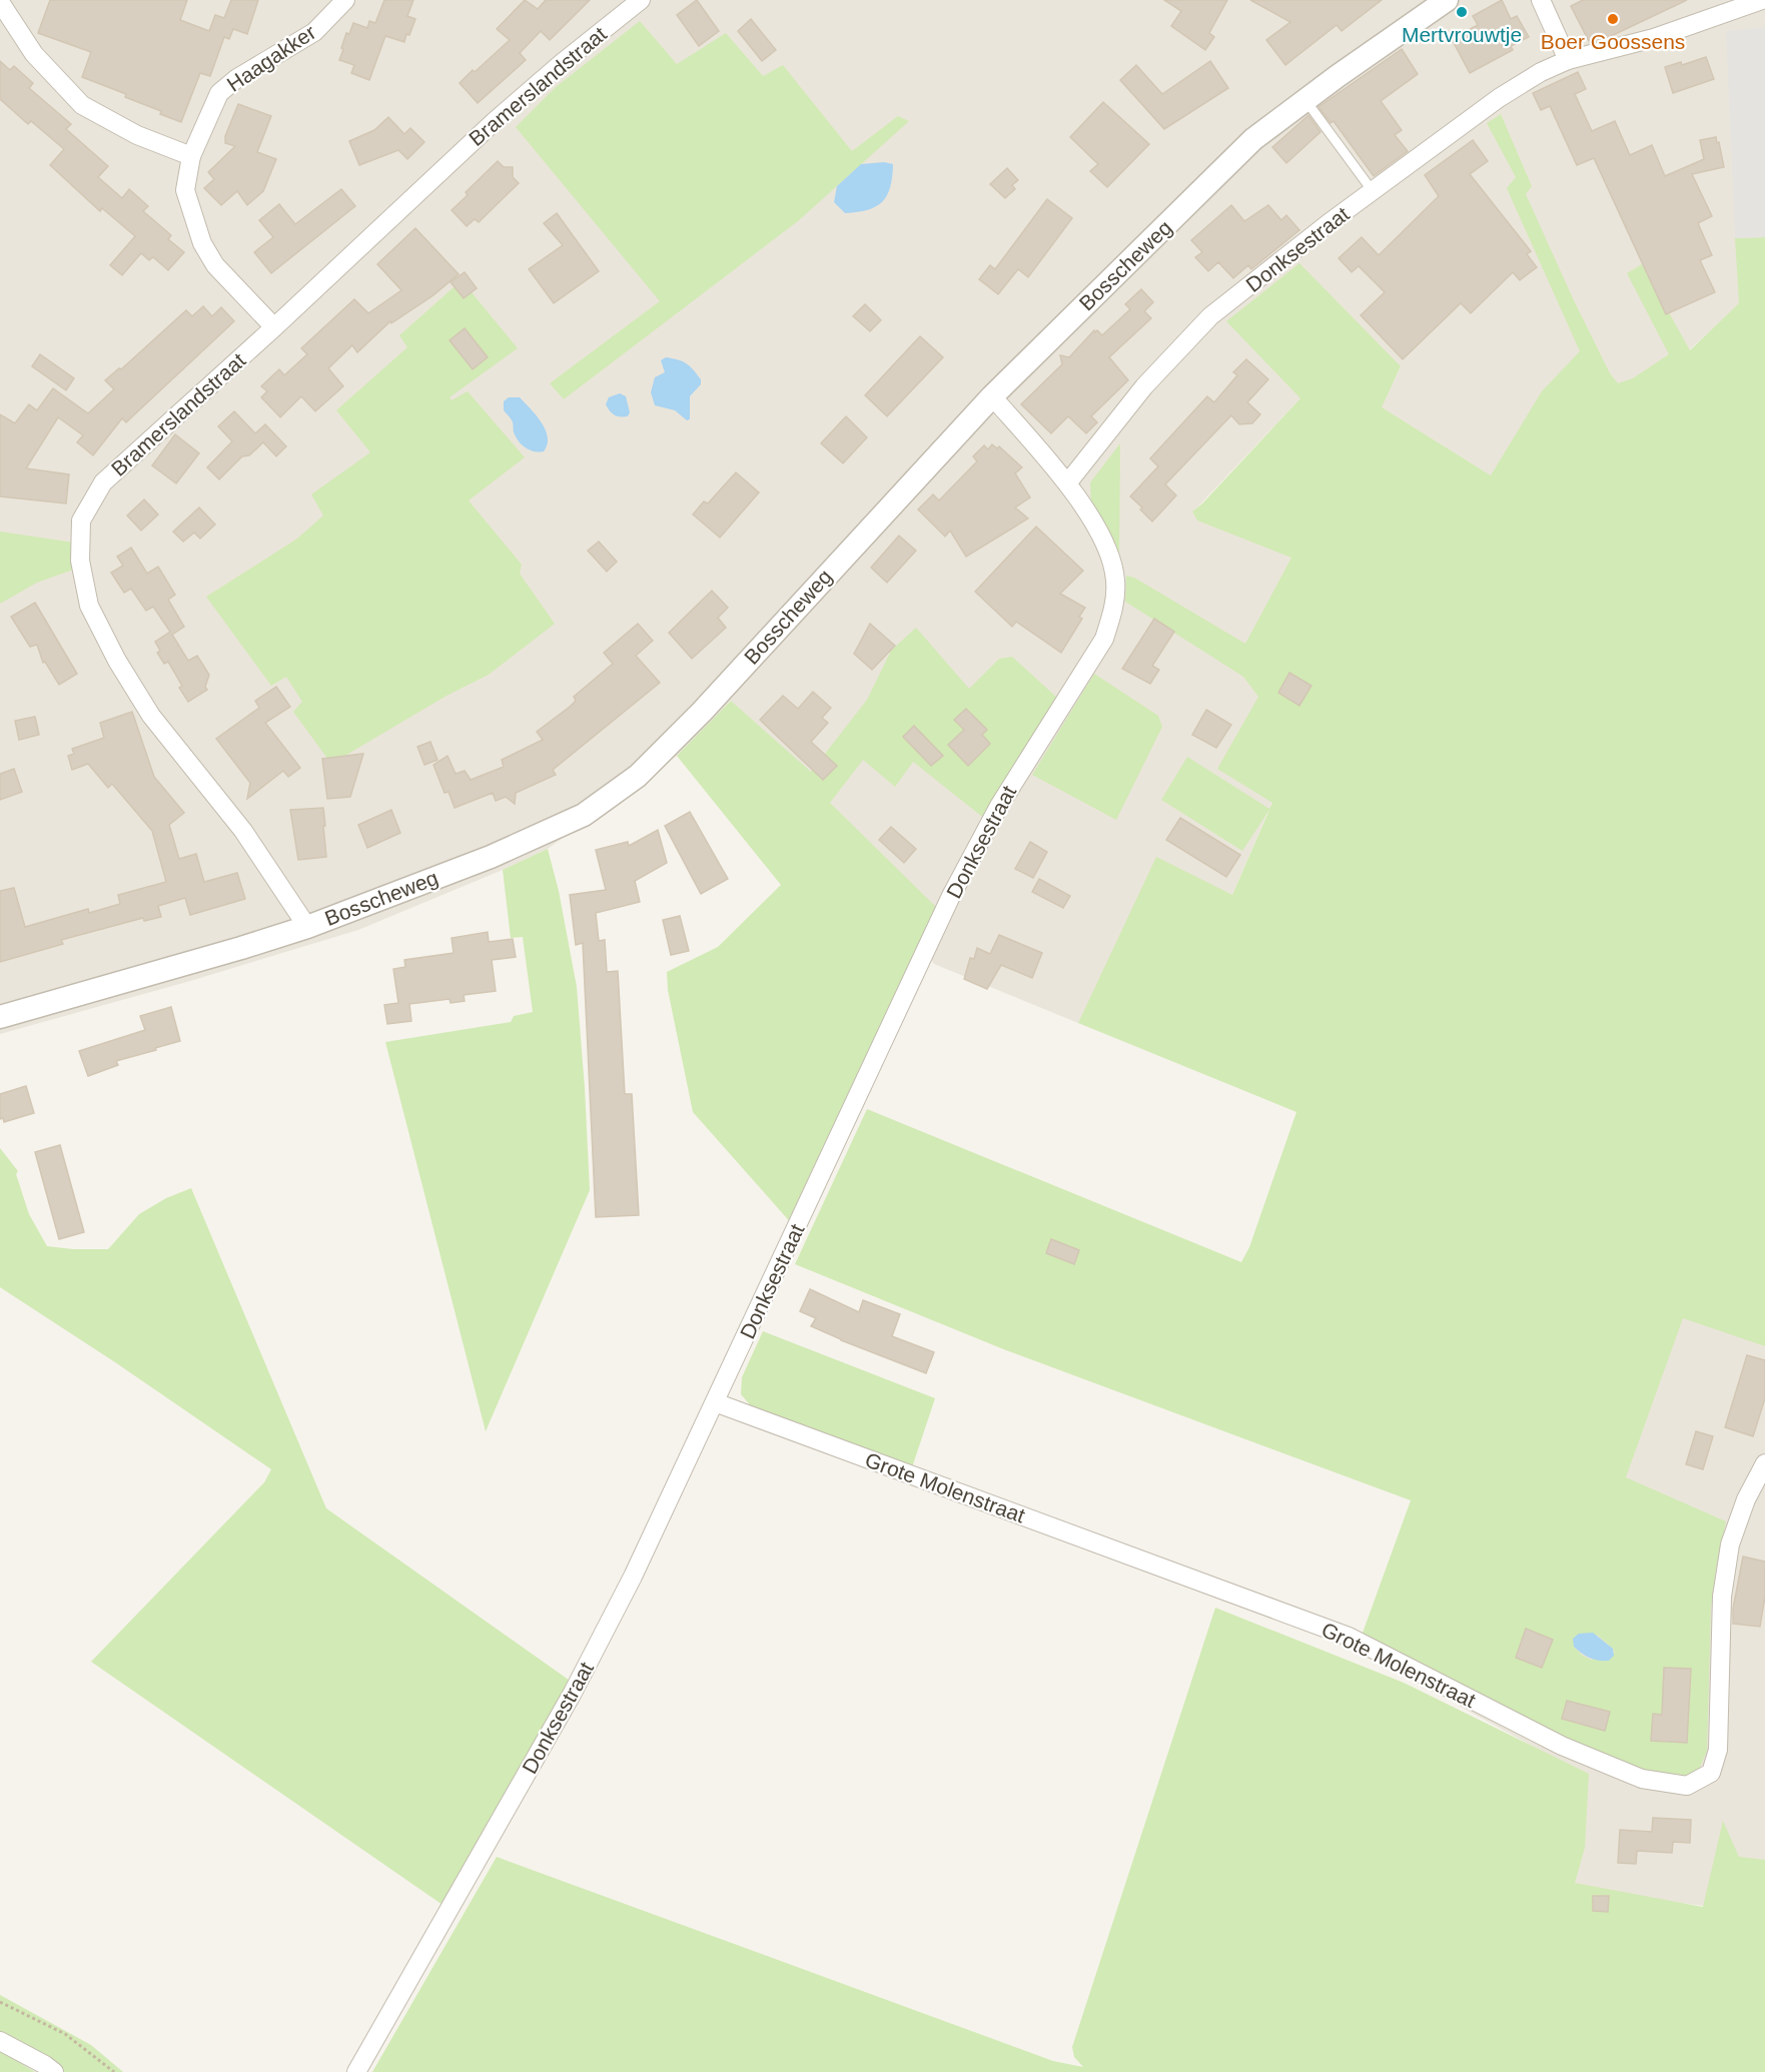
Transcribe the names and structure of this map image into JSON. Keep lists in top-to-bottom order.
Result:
{
  "streets": {
    "street": [
      "Haagakker",
      "Bramerslandstraat",
      "Donksestraat",
      "Bosscheweg",
      "Grote Molenstraat"
    ]
  },
  "crossings": [
    ["Haagakker", "Bramerslandstraat"],
    ["Bramerslandstraat", "Bosscheweg"],
    ["Donksestraat", "Bosscheweg"],
    ["Donksestraat", "Grote Molenstraat"]
  ],
  "places": ["Mertvrouwtje", "Boer Goossens"]
}
